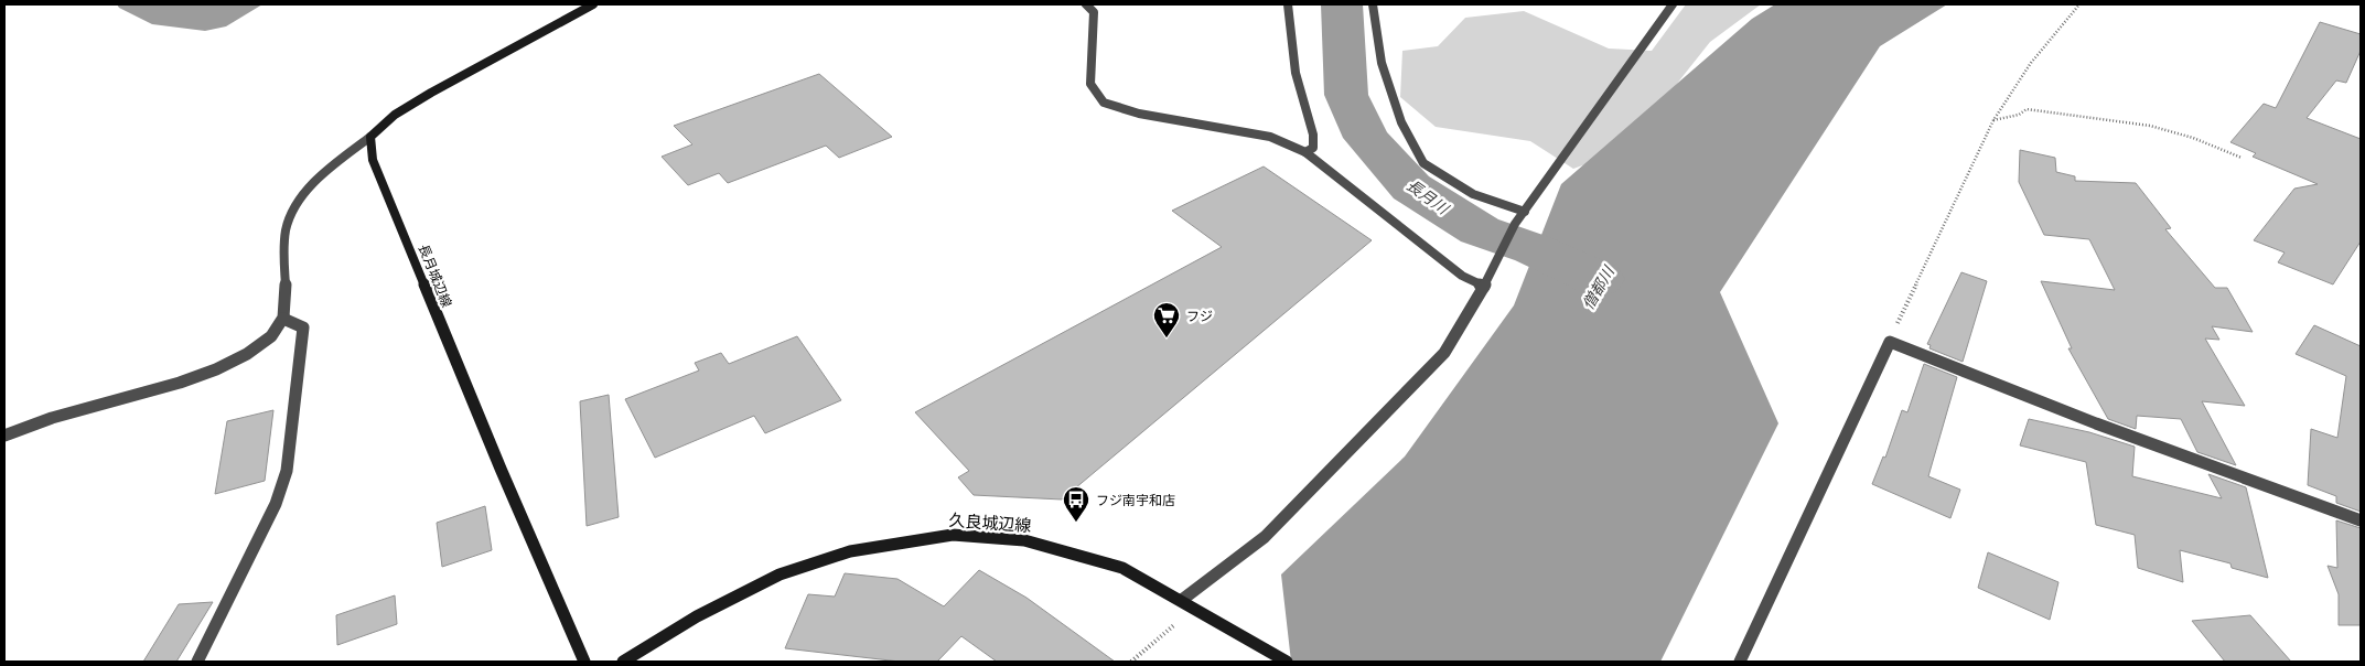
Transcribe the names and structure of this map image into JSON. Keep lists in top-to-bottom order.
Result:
{
  "streets": {
    "main road": ["長月城辺線", "久良城辺線"]
  },
  "water": ["長月川", "僧都川"],
  "places": {
    "supermarket": ["フジ"],
    "bus stop": ["フジ南宇和店"]
  }
}
